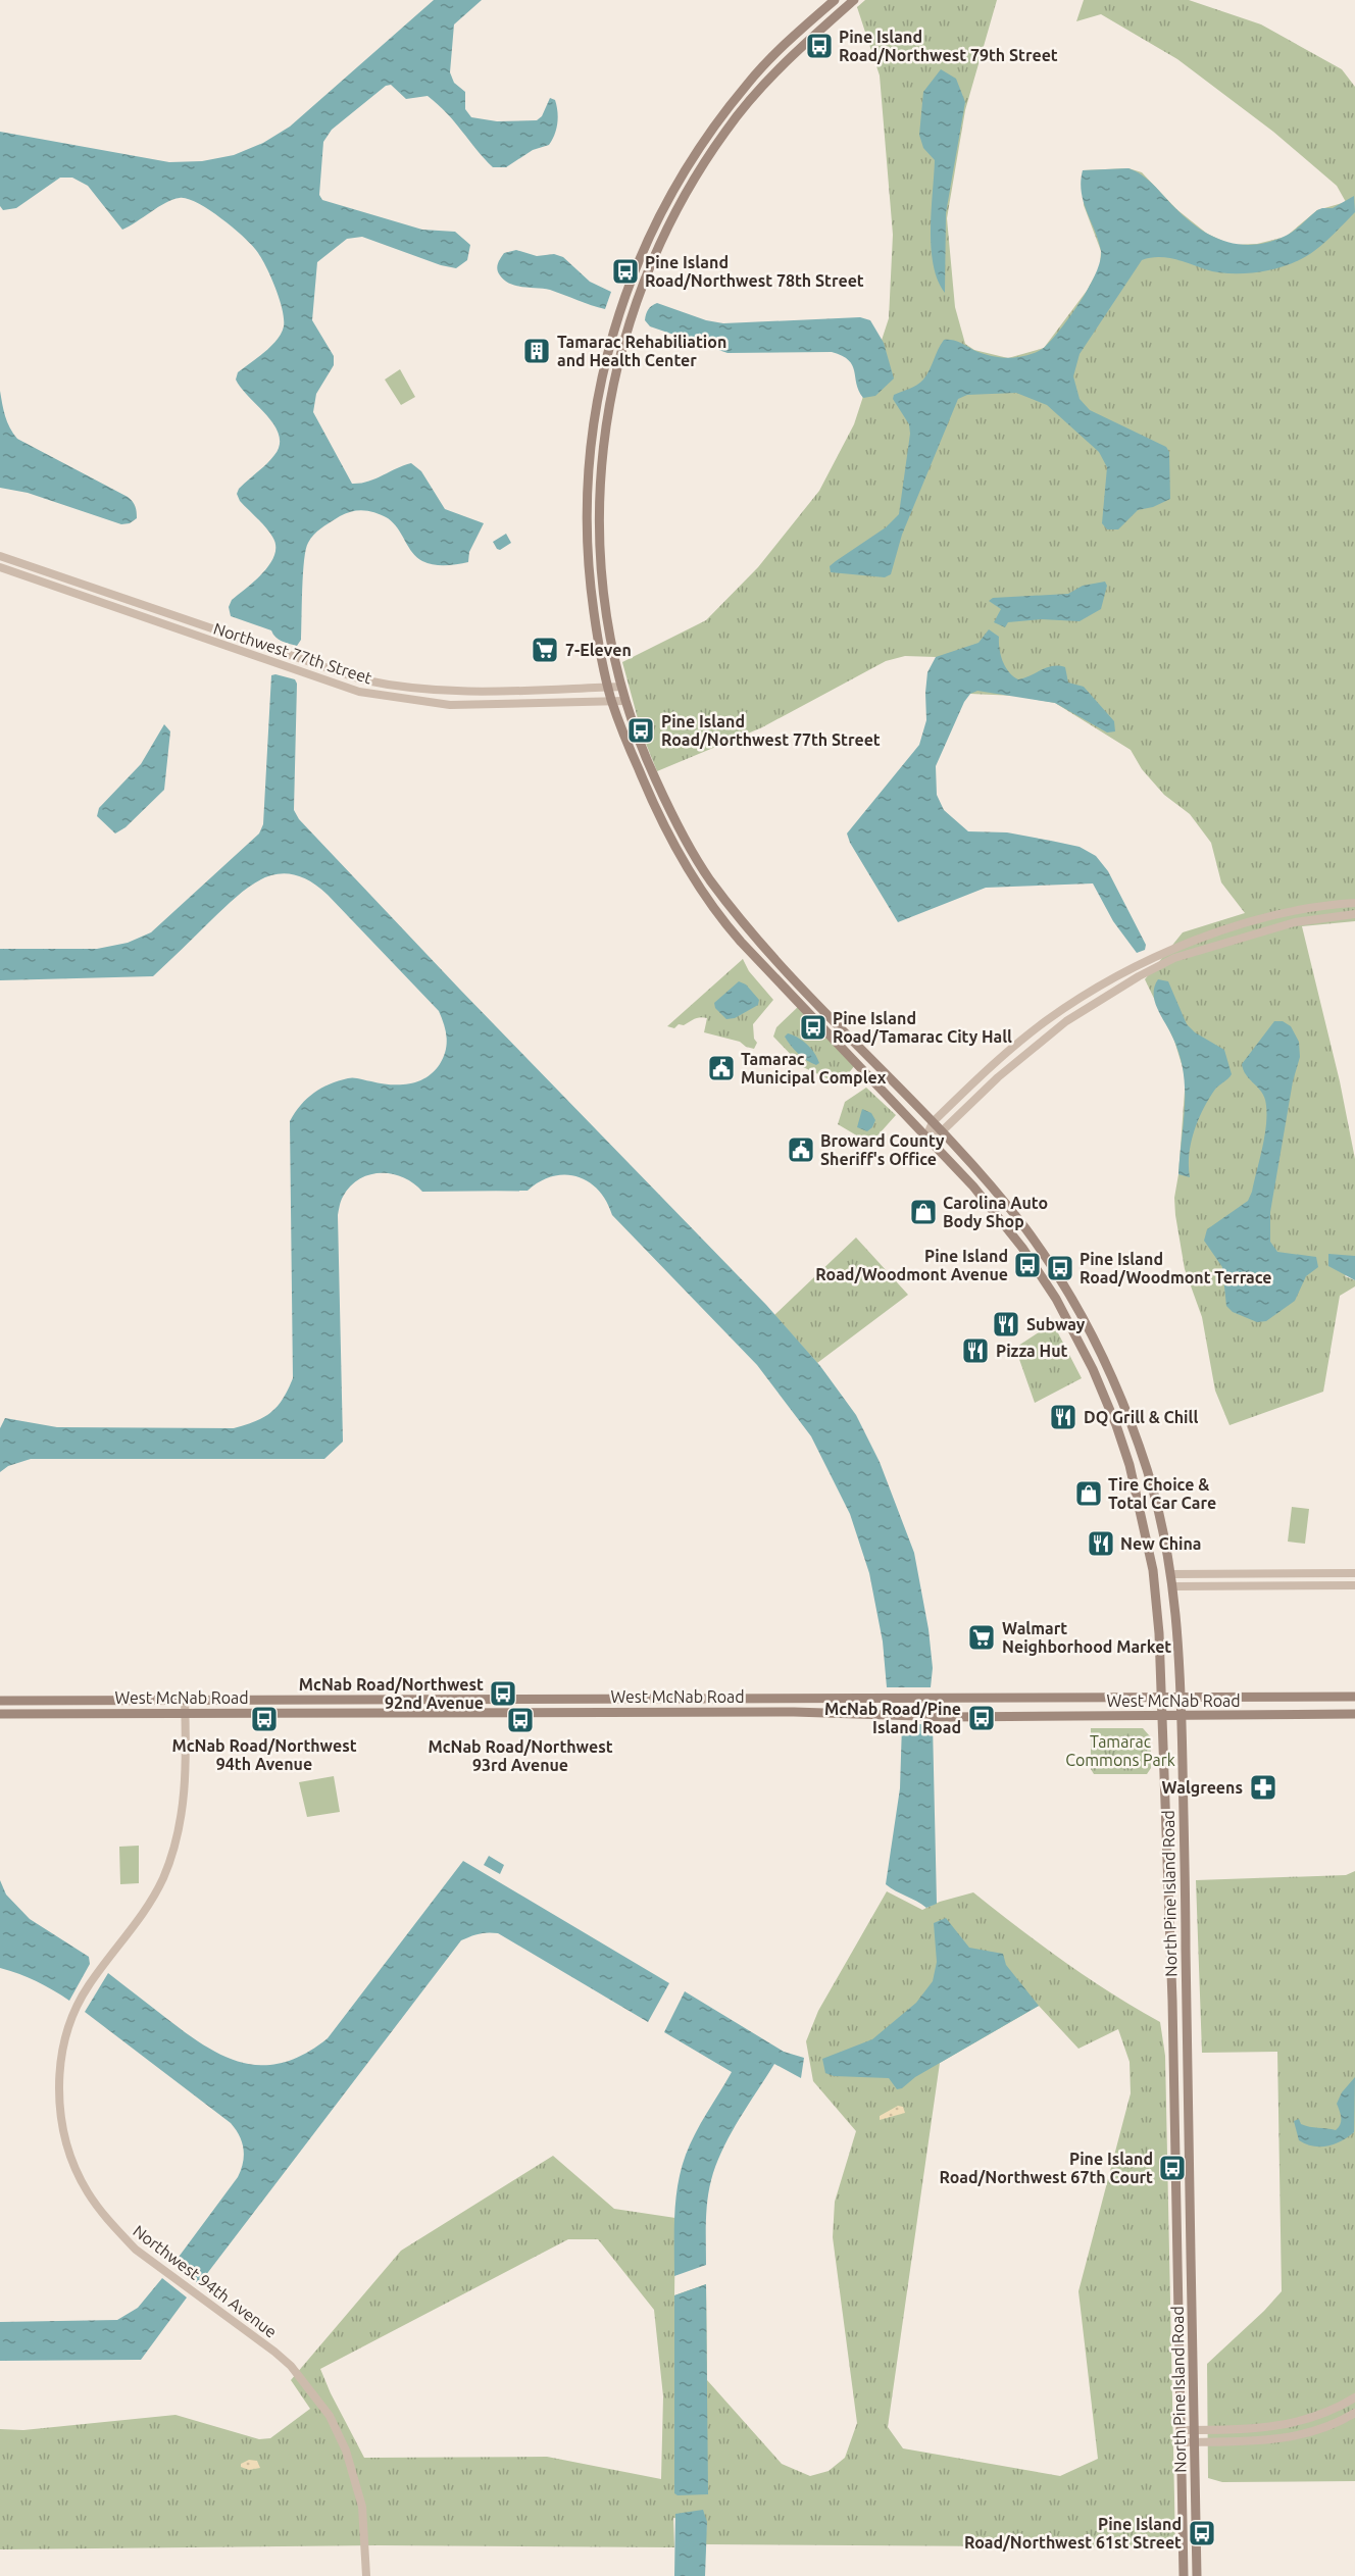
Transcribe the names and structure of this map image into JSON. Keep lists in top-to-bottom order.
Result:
{
  "streets": {
    "main road": ["West McNab Road", "North Pine Island Road"],
    "street": ["Northwest 77th Street", "Northwest 94th Avenue"]
  },
  "crossings": [
    ["Northwest 77th Street", "North Pine Island Road"],
    ["West McNab Road", "North Pine Island Road"],
    ["West McNab Road", "Northwest 94th Avenue"]
  ],
  "parks": ["Tamarac Commons Park"],
  "places": {
    "bus stop": [
      "Pine Island Road/Northwest 79th Street",
      "Pine Island Road/Northwest 78th Street",
      "Pine Island Road/Northwest 77th Street",
      "Pine Island Road/Tamarac City Hall",
      "Pine Island Road/Woodmont Avenue",
      "Pine Island Road/Woodmont Terrace",
      "McNab Road/Northwest 92nd Avenue",
      "McNab Road/Pine Island Road",
      "McNab Road/Northwest 94th Avenue",
      "McNab Road/Northwest 93rd Avenue",
      "Pine Island Road/Northwest 67th Court",
      "Pine Island Road/Northwest 61st Street"
    ],
    "building": ["Tamarac Rehabiliation and Health Center"],
    "supermarket": ["7-Eleven", "Walmart Neighborhood Market"],
    "public building": ["Tamarac Municipal Complex", "Broward County Sheriff's Office"],
    "shop": ["Carolina Auto Body Shop", "Tire Choice & Total Car Care"],
    "restaurant": [
      "Subway",
      "Pizza Hut",
      "DQ Grill & Chill",
      "New China"
    ],
    "pharmacy": ["Walgreens"]
  }
}
